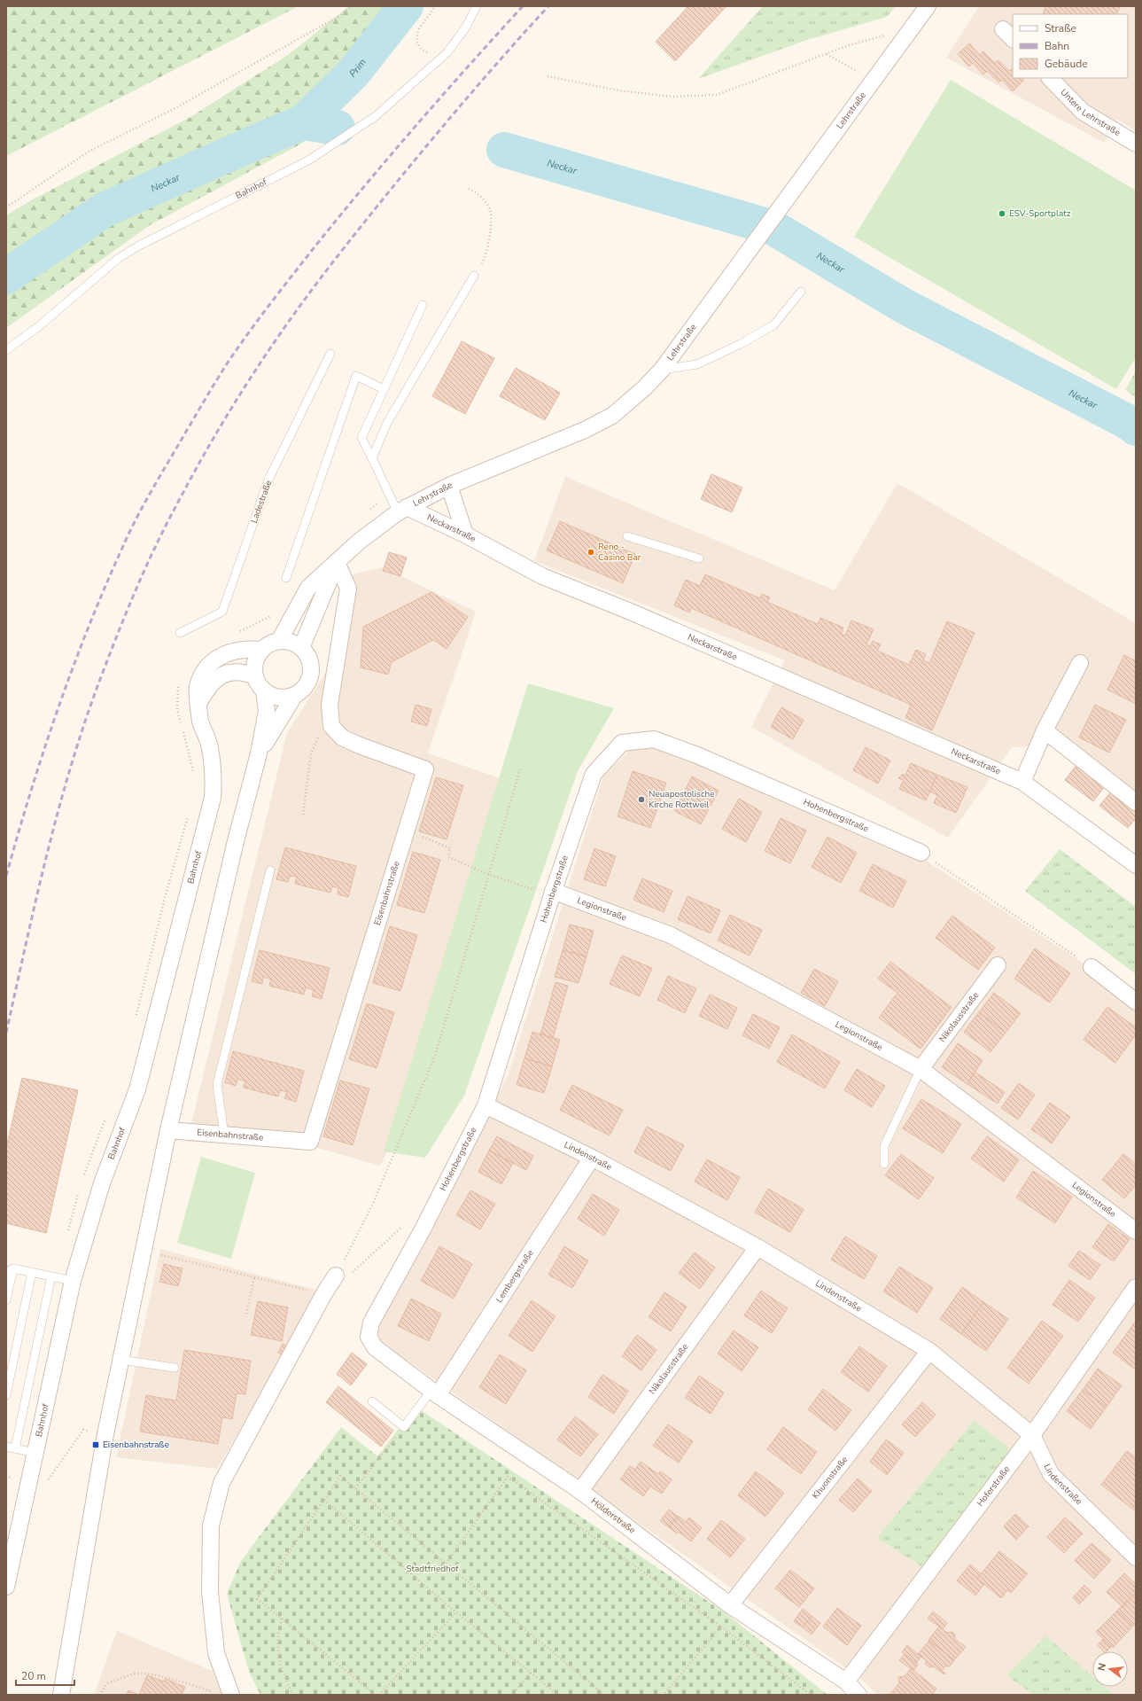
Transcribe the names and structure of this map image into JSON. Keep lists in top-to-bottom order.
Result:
{
  "streets": {
    "street": [
      "Lehrstraße",
      "Untere Lehrstraße",
      "Bahnhof",
      "Neckarstraße",
      "Hohenbergstraße",
      "Eisenbahnstraße",
      "Legionstraße",
      "Nikolausstraße",
      "Lindenstraße",
      "Lembergstraße",
      "Khuonstraße",
      "Hoferstraße",
      "Hölderstraße"
    ],
    "lane": ["Ladestraße"]
  },
  "crossings": [
    ["Lehrstraße", "Bahnhof"],
    ["Lehrstraße", "Neckarstraße"],
    ["Hohenbergstraße", "Legionstraße"],
    ["Hohenbergstraße", "Lindenstraße"],
    ["Hohenbergstraße", "Hölderstraße"],
    ["Legionstraße", "Nikolausstraße"],
    ["Nikolausstraße", "Lindenstraße"],
    ["Nikolausstraße", "Hölderstraße"],
    ["Lindenstraße", "Lembergstraße"],
    ["Lindenstraße", "Khuonstraße"],
    ["Lindenstraße", "Hoferstraße"],
    ["Lembergstraße", "Hölderstraße"],
    ["Khuonstraße", "Hölderstraße"],
    ["Hoferstraße", "Hölderstraße"]
  ],
  "water": ["Prim", "Neckar"],
  "parks": ["Stadtfriedhof"],
  "places": {
    "other": ["ESV-Sportplatz", "Reno - Casino Bar", "Neuapostolische Kirche Rottweil"],
    "transit": ["Eisenbahnstraße"]
  },
  "legend": ["Straße", "Bahn", "Gebäude"],
  "scale_bar": "20 m",
  "north": "left"
}
